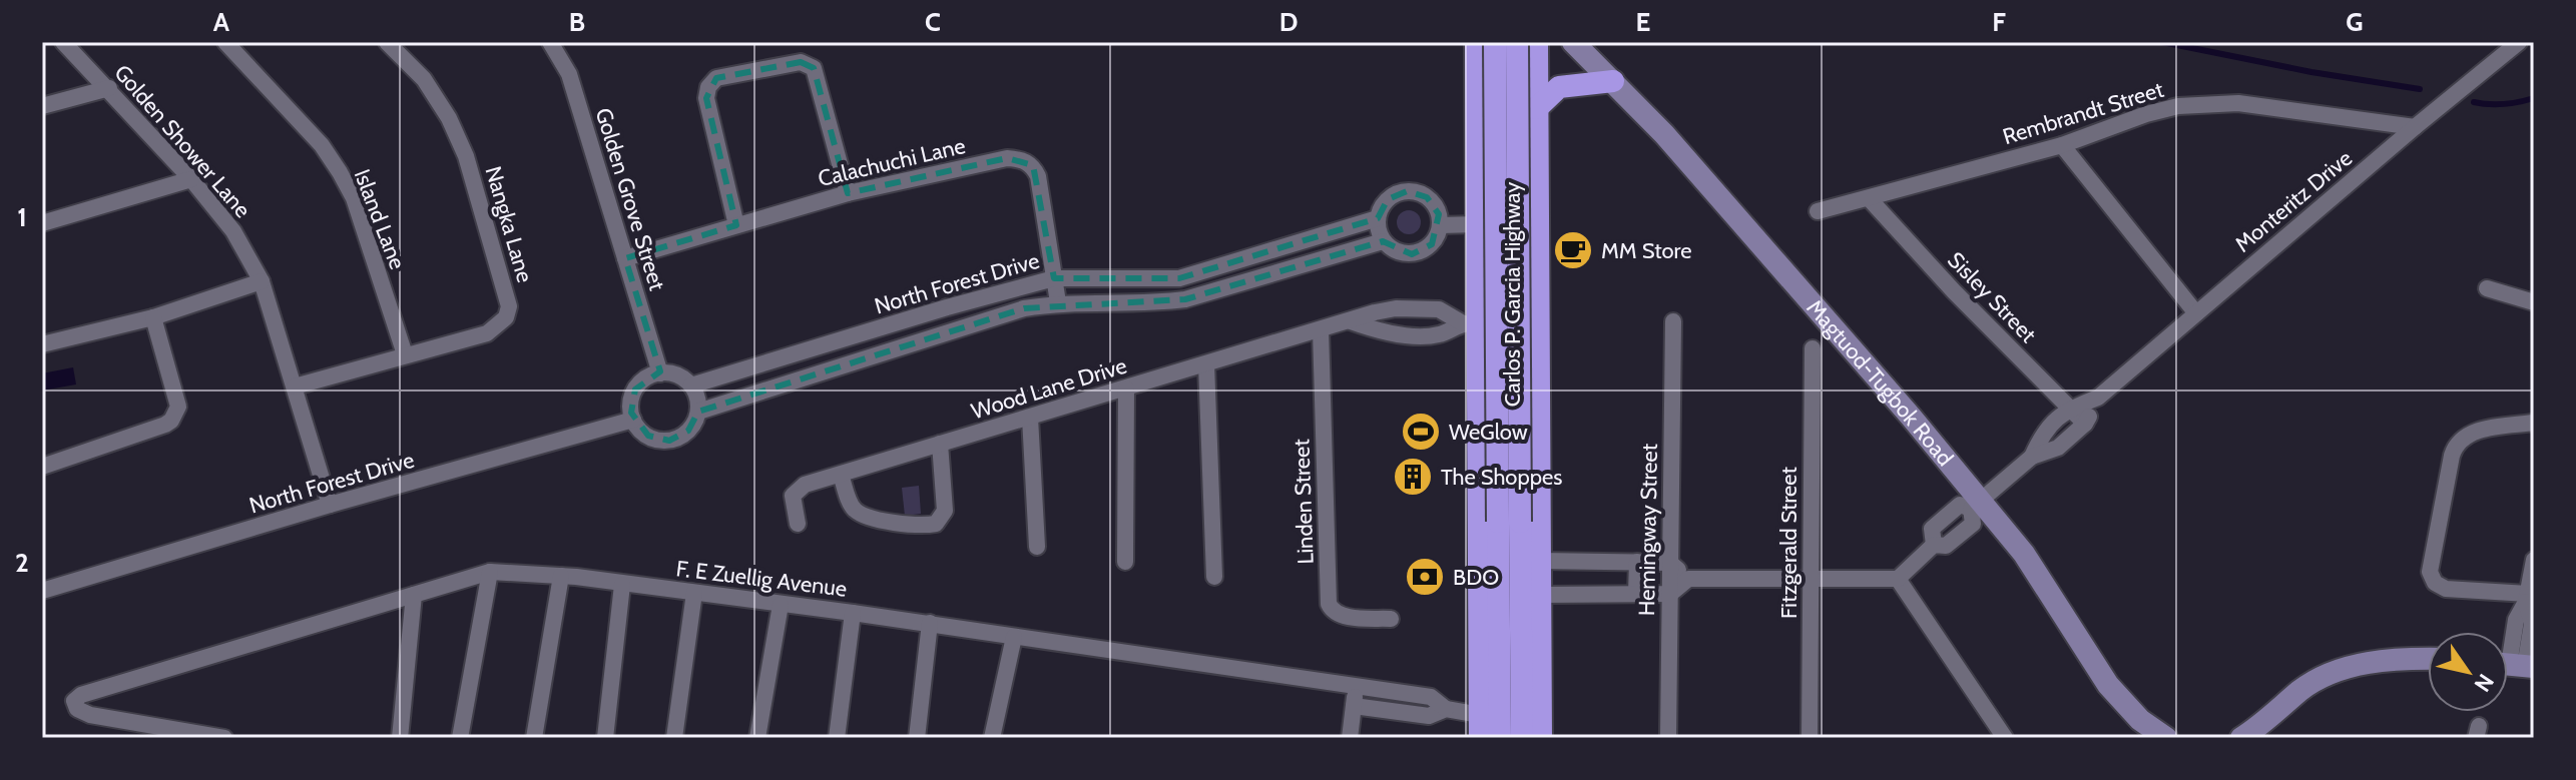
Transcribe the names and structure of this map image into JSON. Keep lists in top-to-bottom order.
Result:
{
  "streets": {
    "highway": ["Carlos P. Garcia Highway"],
    "main road": ["Magtuod-Tugbok Road"],
    "street": [
      "Rembrandt Street",
      "Golden Shower Lane",
      "Calachuchi Lane",
      "Golden Grove Street",
      "Monteritz Drive",
      "Island Lane",
      "Nangka Lane",
      "North Forest Drive",
      "Sisley Street",
      "Wood Lane Drive",
      "Linden Street",
      "Hemingway Street",
      "Fitzgerald Street",
      "F. E Zuellig Avenue"
    ]
  },
  "crossings": [
    ["Rembrandt Street", "Monteritz Drive"],
    ["Rembrandt Street", "Sisley Street"],
    ["Golden Shower Lane", "Nangka Lane"],
    ["Golden Shower Lane", "North Forest Drive"],
    ["Calachuchi Lane", "Golden Grove Street"],
    ["Calachuchi Lane", "North Forest Drive"],
    ["Golden Grove Street", "North Forest Drive"],
    ["Monteritz Drive", "Sisley Street"],
    ["Monteritz Drive", "Magtuod-Tugbok Road"],
    ["Island Lane", "Nangka Lane"],
    ["Carlos P. Garcia Highway", "Wood Lane Drive"],
    ["Carlos P. Garcia Highway", "F. E Zuellig Avenue"],
    ["Wood Lane Drive", "Linden Street"]
  ],
  "places": {
    "cafe": ["MM Store"],
    "sports": ["WeGlow"],
    "building": ["The Shoppes"],
    "bank": ["BDO"]
  },
  "north": "bottom right",
  "grid": {
    "columns": [
      "A",
      "B",
      "C",
      "D",
      "E",
      "F",
      "G"
    ],
    "rows": ["1", "2"]
  }
}
